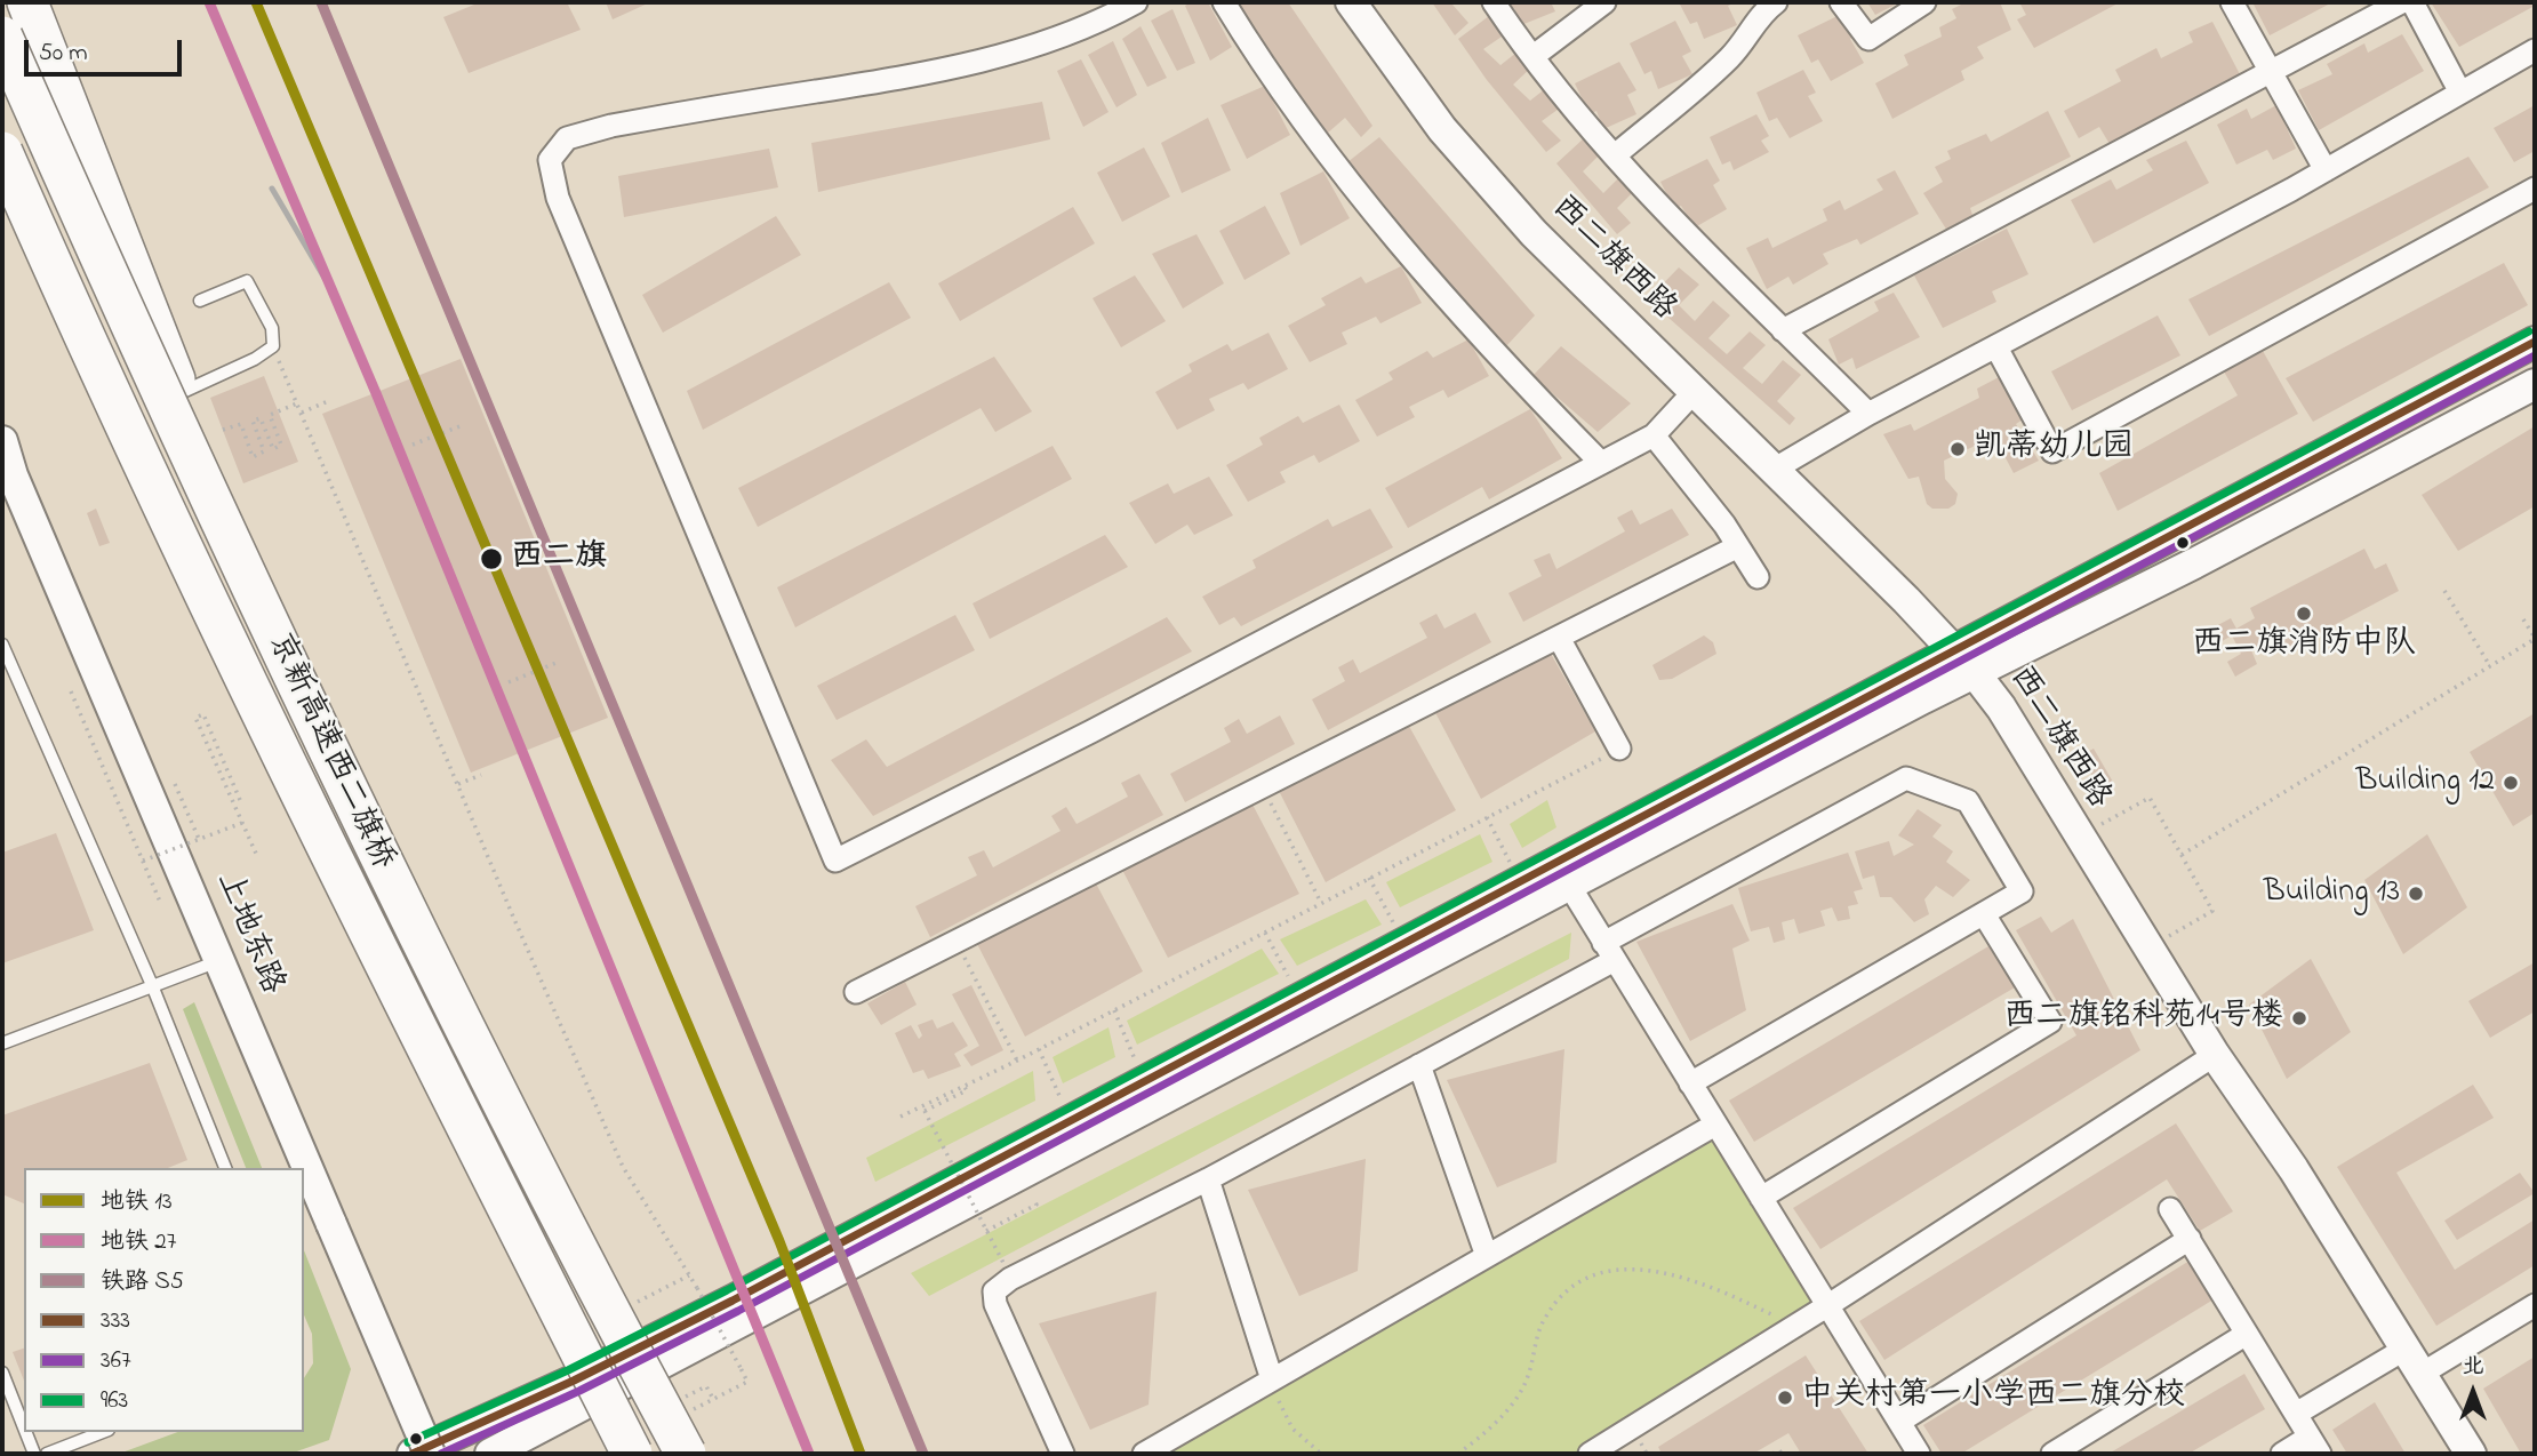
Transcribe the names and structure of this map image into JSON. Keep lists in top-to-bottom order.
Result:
{
  "streets": {
    "highway": ["京新高速西二旗桥"],
    "main road": ["西二旗西路", "上地东路"]
  },
  "places": [
    "凯蒂幼儿园",
    "西二旗",
    "西二旗消防中队",
    "Building 12",
    "Building 13",
    "西二旗铭科苑14号楼",
    "中关村第一小学西二旗分校"
  ],
  "lines": [
    "metro line 13",
    "metro line 27",
    "rail line S5",
    "transit line 963",
    "transit line 333",
    "transit line 367"
  ],
  "legend": [
    "地铁 13",
    "地铁 27",
    "铁路 S5",
    "333",
    "367",
    "963"
  ],
  "scale_bar": "50 m",
  "north": "top"
}
